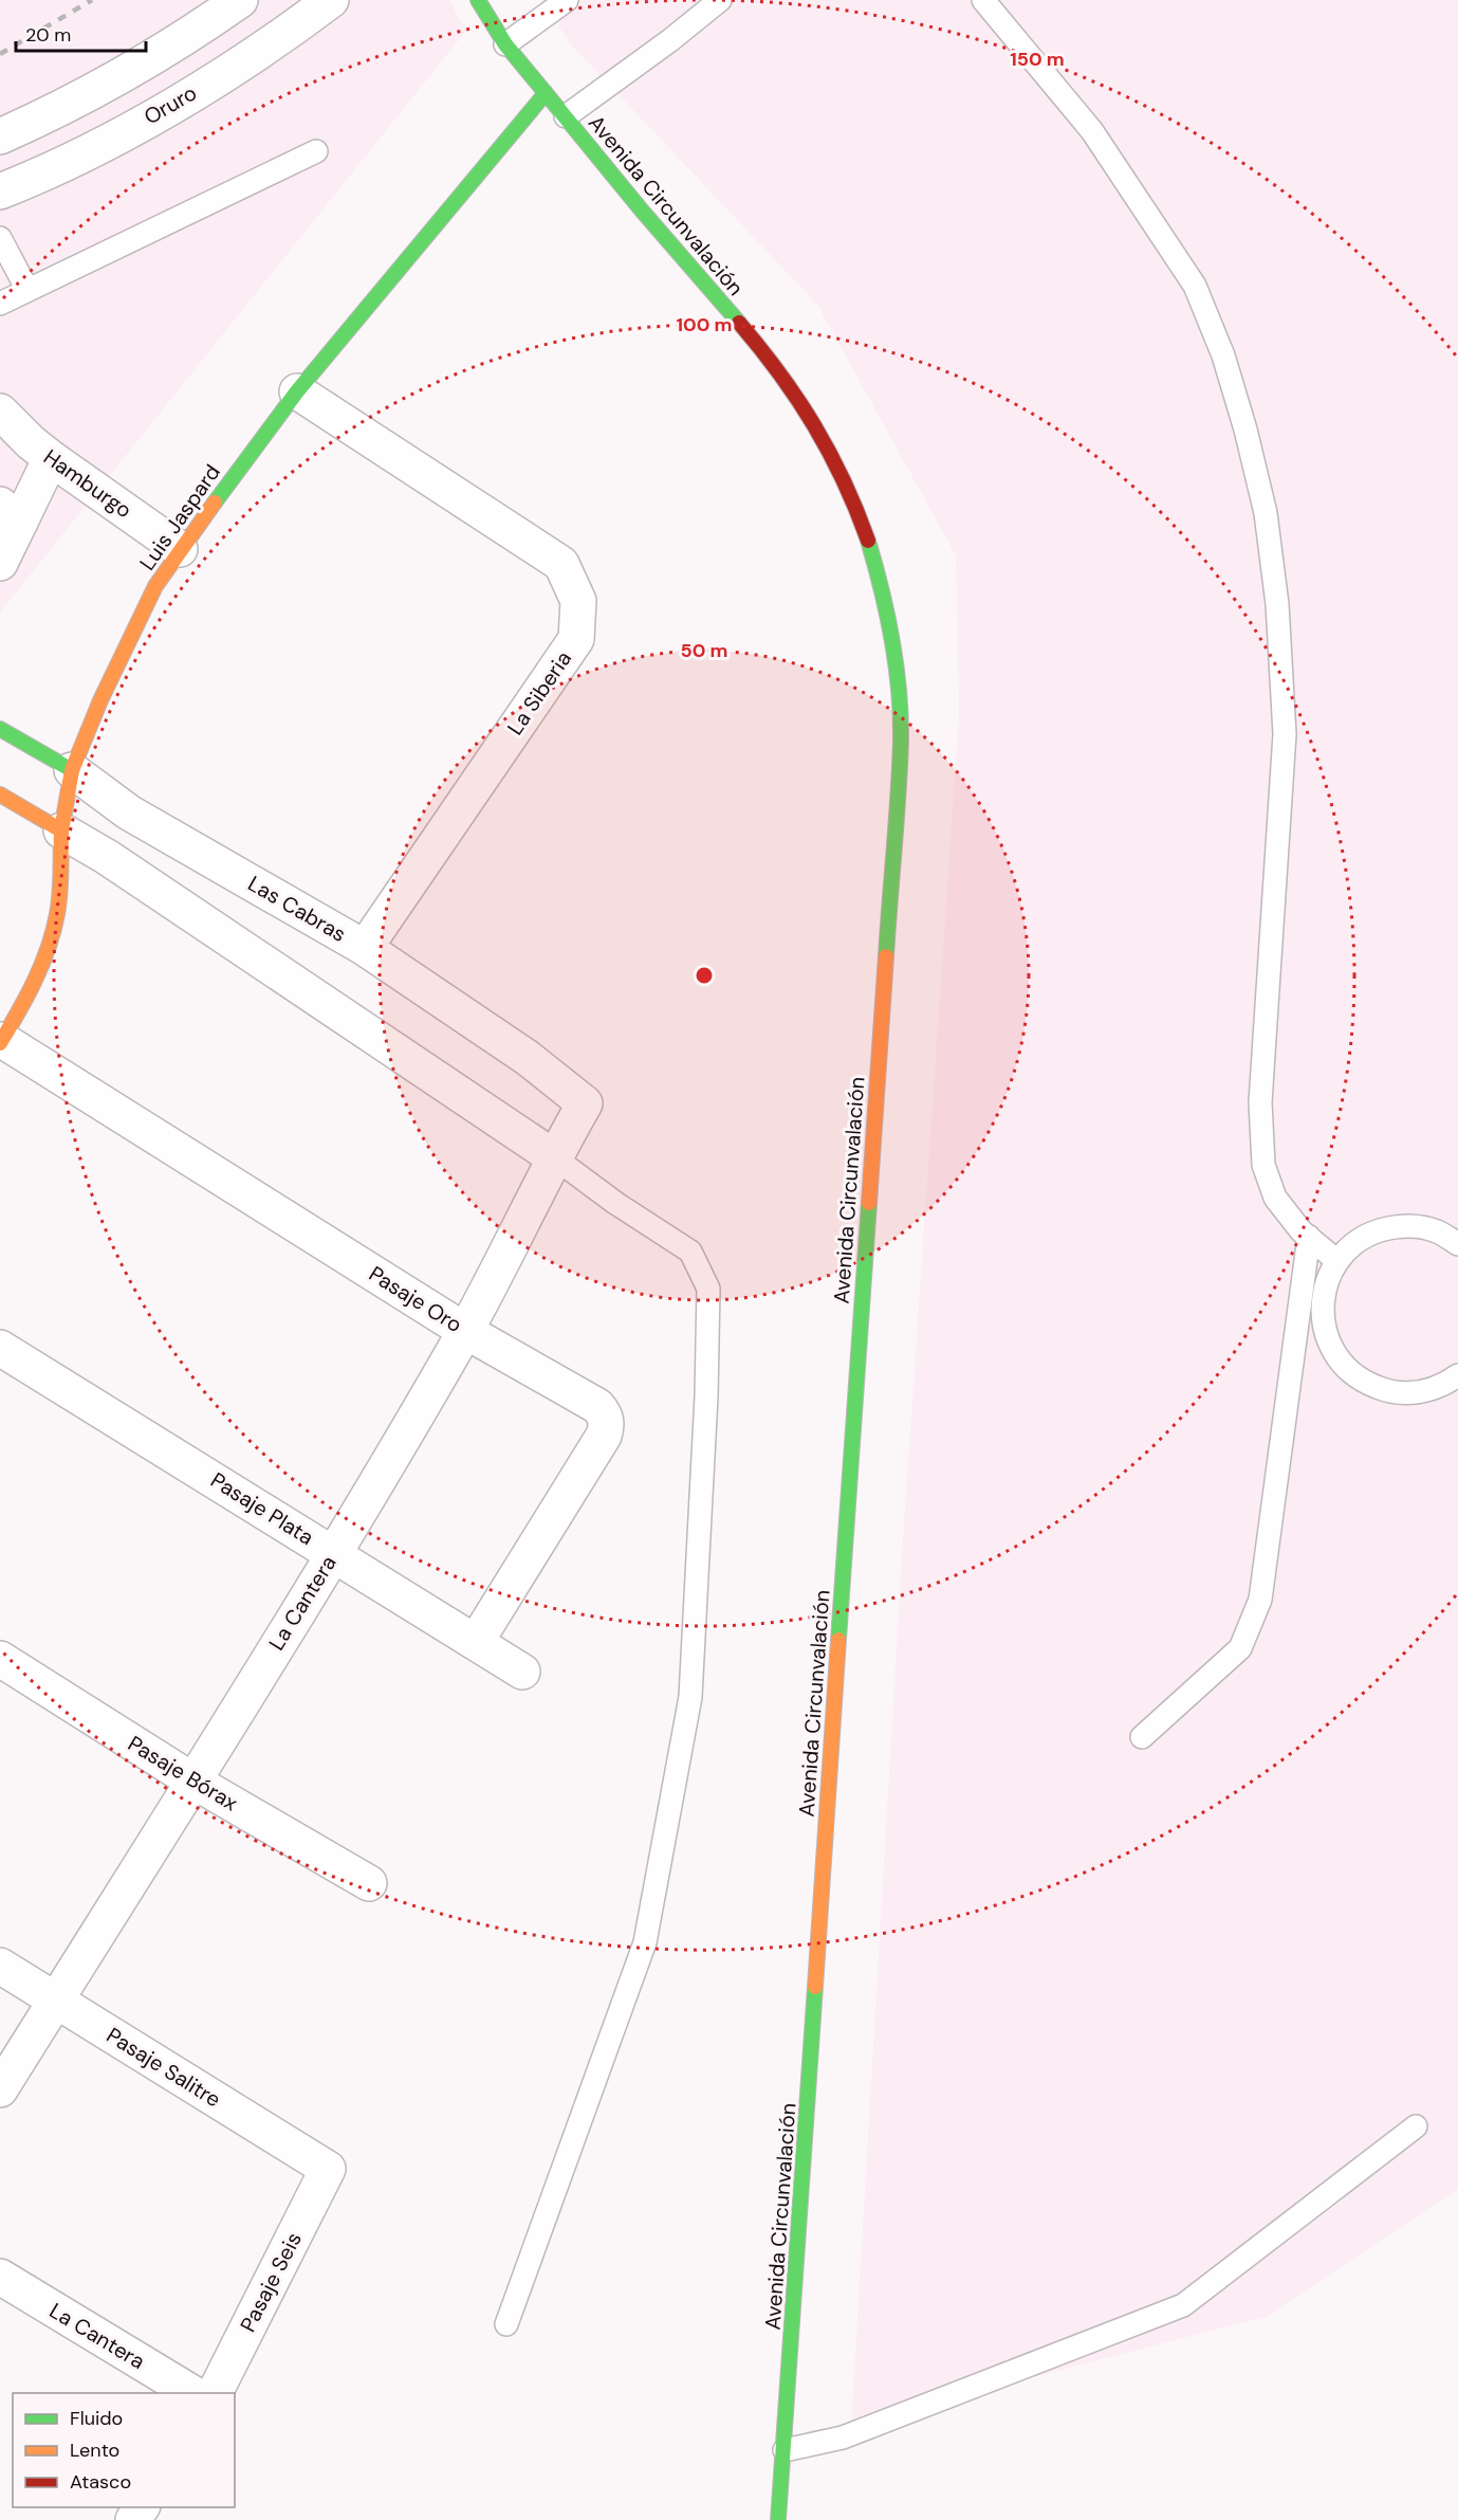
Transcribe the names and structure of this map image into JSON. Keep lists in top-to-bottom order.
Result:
{
  "streets": {
    "main road": ["Avenida Circunvalación", "Luis Jaspard", "Las Cabras"],
    "street": [
      "Oruro",
      "Hamburgo",
      "La Siberia",
      "Pasaje Oro",
      "Pasaje Plata",
      "La Cantera",
      "Pasaje Bórax",
      "Pasaje Salitre",
      "Pasaje Seis"
    ]
  },
  "crossings": [
    ["Avenida Circunvalación", "Luis Jaspard"],
    ["Hamburgo", "Luis Jaspard"],
    ["Luis Jaspard", "La Siberia"],
    ["Luis Jaspard", "Las Cabras"],
    ["Luis Jaspard", "Pasaje Oro"],
    ["La Siberia", "Las Cabras"],
    ["Las Cabras", "La Cantera"],
    ["Pasaje Oro", "Pasaje Plata"],
    ["Pasaje Oro", "La Cantera"],
    ["Pasaje Plata", "La Cantera"],
    ["La Cantera", "Pasaje Bórax"],
    ["La Cantera", "Pasaje Salitre"],
    ["Pasaje Salitre", "Pasaje Seis"]
  ],
  "legend": ["Fluido", "Lento", "Atasco"],
  "scale_bar": "20 m",
  "rings": ["150 m", "100 m", "50 m"]
}
